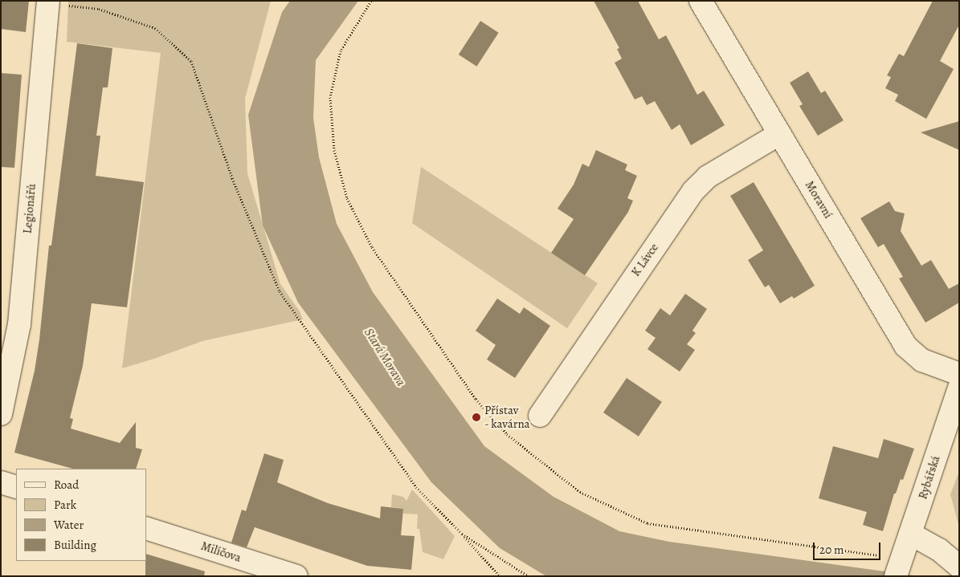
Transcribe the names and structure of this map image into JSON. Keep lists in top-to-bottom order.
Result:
{
  "streets": {
    "street": [
      "Moravní",
      "Legionářů",
      "K Lávce",
      "Rybářská",
      "Milíčova"
    ]
  },
  "crossings": [
    ["Moravní", "K Lávce"]
  ],
  "water": ["Stará Morava"],
  "places": ["Přístav - kavárna"],
  "legend": [
    "Road",
    "Park",
    "Water",
    "Building"
  ],
  "scale_bar": "20 m"
}
